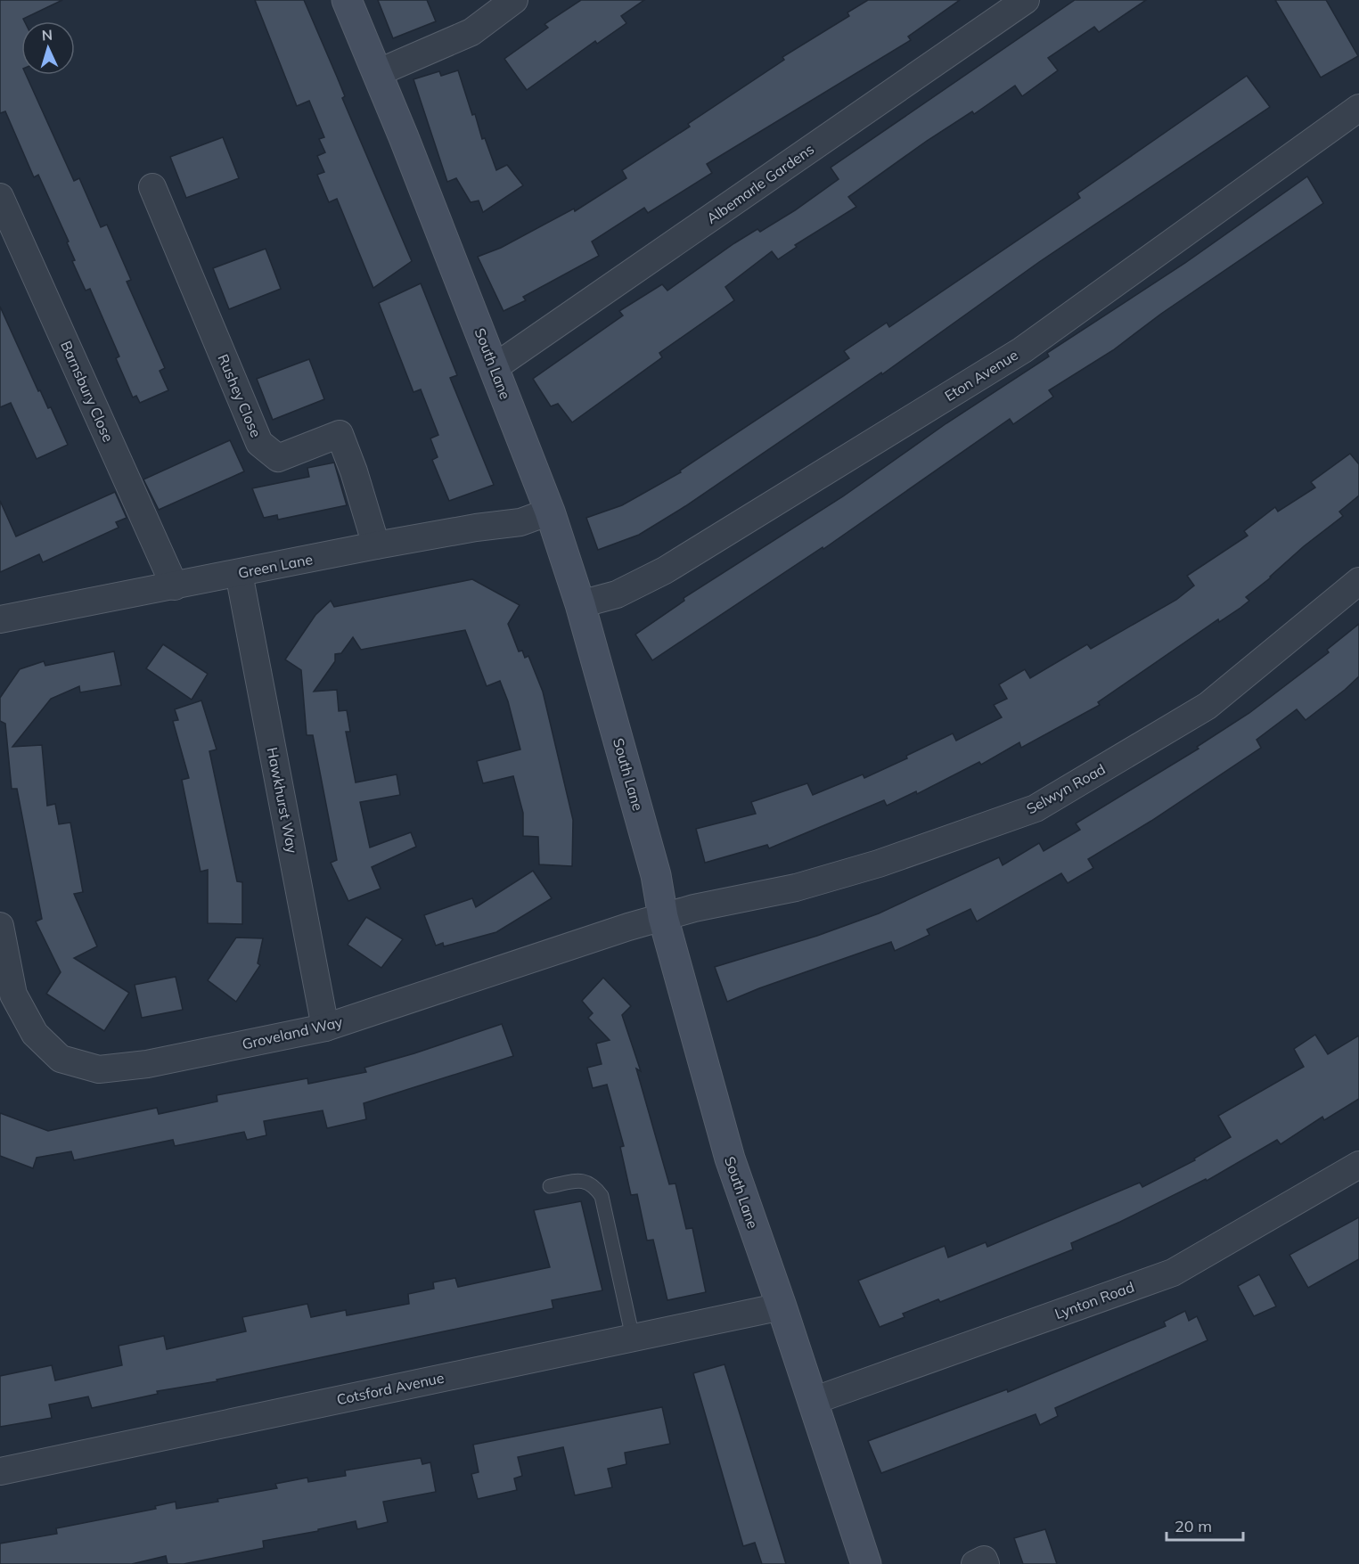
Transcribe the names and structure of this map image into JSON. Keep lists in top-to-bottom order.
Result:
{
  "streets": {
    "street": [
      "Albemarle Gardens",
      "South Lane",
      "Eton Avenue",
      "Barnsbury Close",
      "Rushey Close",
      "Green Lane",
      "Selwyn Road",
      "Hawkhurst Way",
      "Groveland Way",
      "Lynton Road",
      "Cotsford Avenue"
    ]
  },
  "crossings": [
    ["Albemarle Gardens", "South Lane"],
    ["South Lane", "Eton Avenue"],
    ["South Lane", "Green Lane"],
    ["South Lane", "Selwyn Road"],
    ["South Lane", "Groveland Way"],
    ["South Lane", "Lynton Road"],
    ["South Lane", "Cotsford Avenue"],
    ["Barnsbury Close", "Green Lane"],
    ["Rushey Close", "Green Lane"],
    ["Green Lane", "Hawkhurst Way"],
    ["Selwyn Road", "Groveland Way"],
    ["Hawkhurst Way", "Groveland Way"]
  ],
  "scale_bar": "20 m",
  "north": "top"
}
